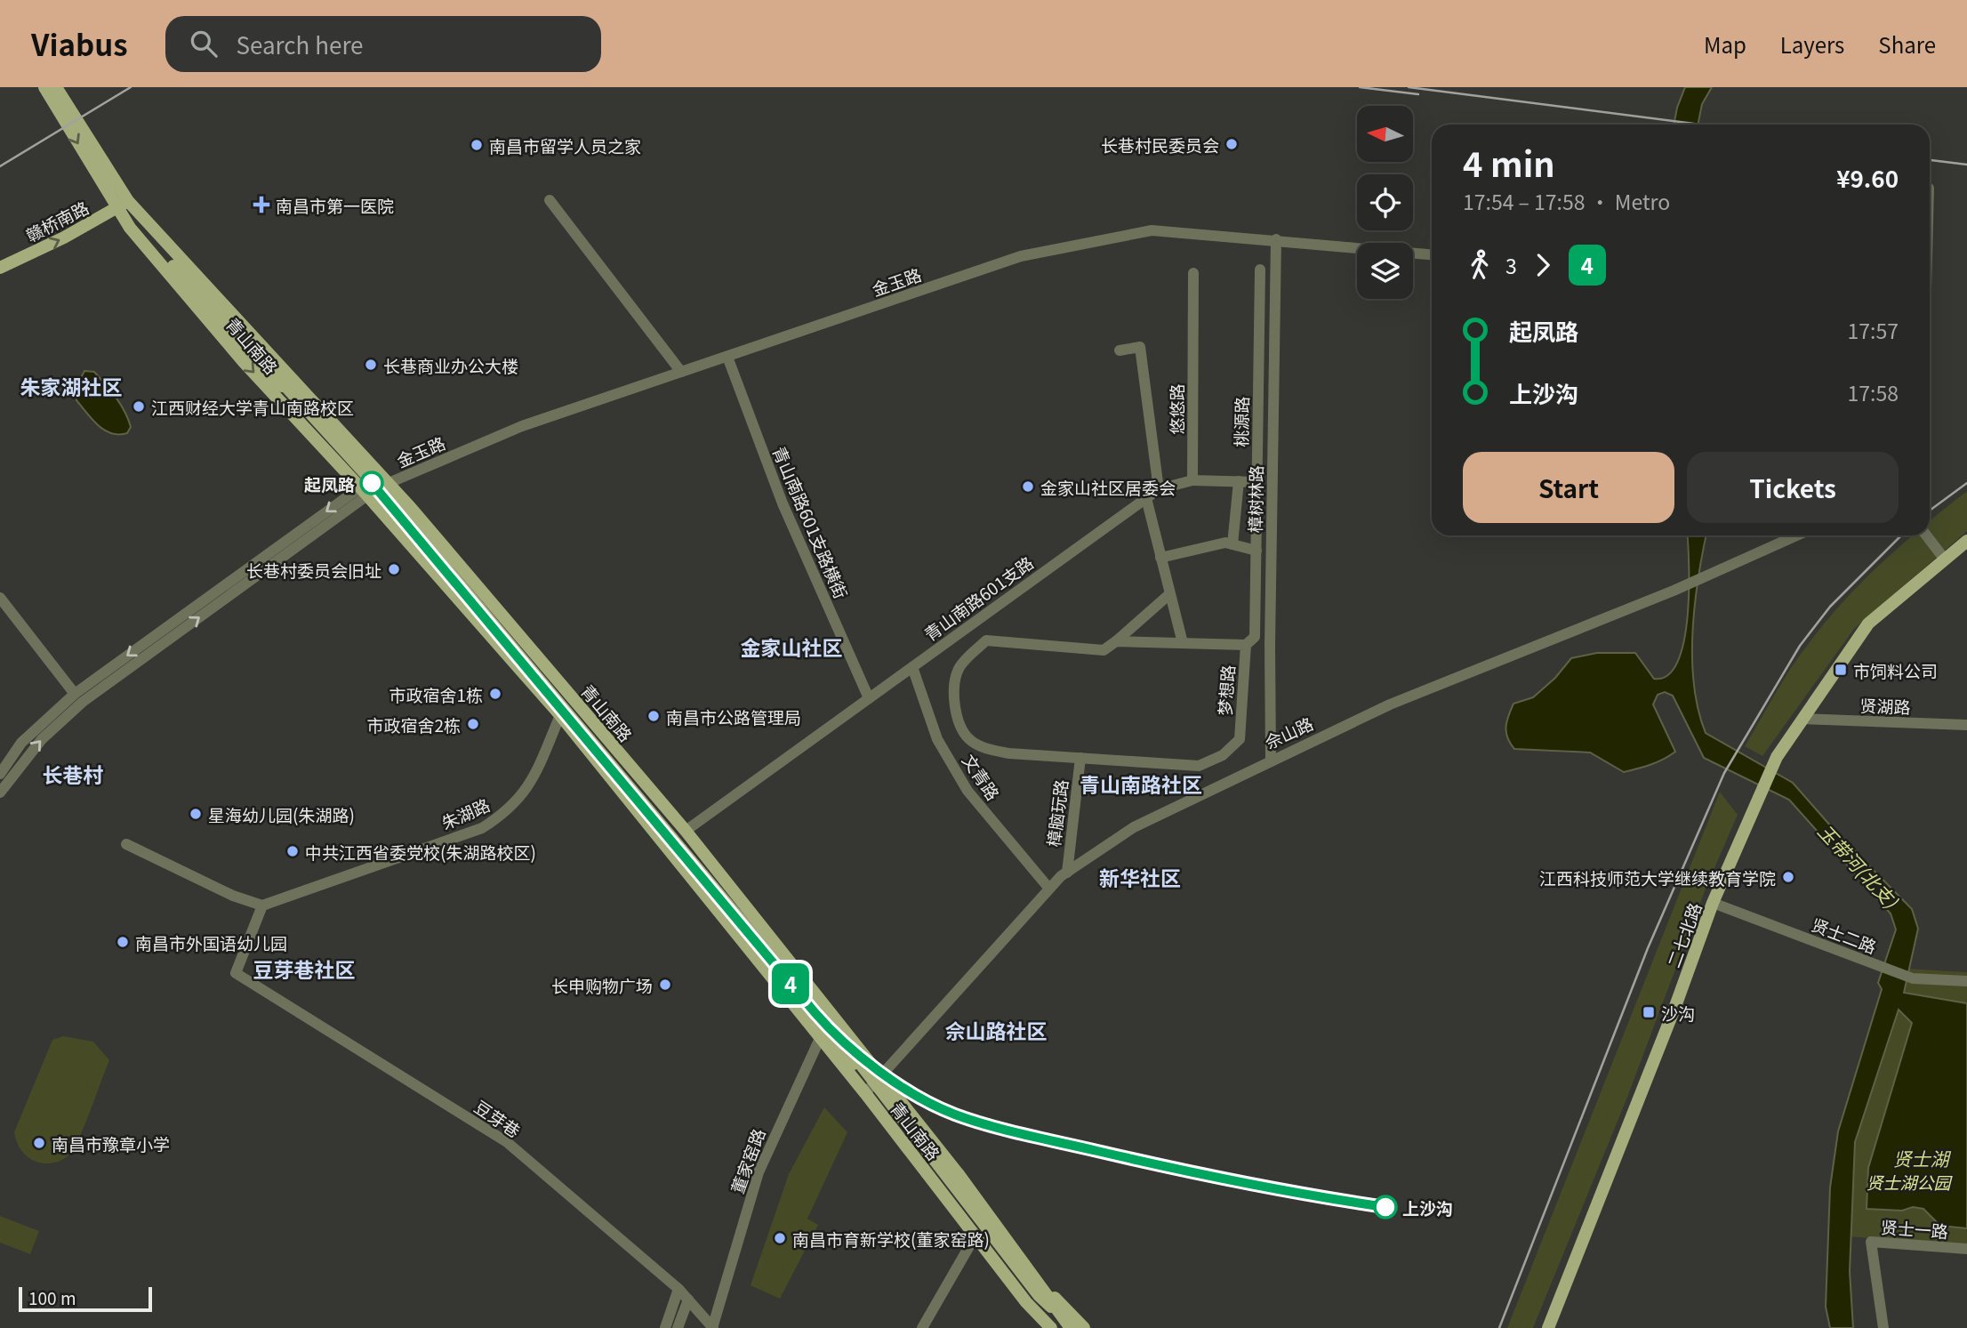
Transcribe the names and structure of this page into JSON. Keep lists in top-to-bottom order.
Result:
{
  "streets": {
    "main road": ["赣桥南路", "青山南路", "二七北路"],
    "street": [
      "金玉路",
      "悠悠路",
      "桃源路",
      "樟树林路",
      "青山南路601支路横街",
      "青山南路601支路",
      "梦想路",
      "贤湖路",
      "佘山路",
      "文青路",
      "朱湖路",
      "樟脑玩路",
      "贤士二路",
      "豆芽巷",
      "董家窑路",
      "贤士一路"
    ]
  },
  "crossings": [
    ["赣桥南路", "青山南路"],
    ["金玉路", "青山南路"],
    ["金玉路", "樟树林路"],
    ["金玉路", "青山南路601支路横街"],
    ["青山南路", "青山南路601支路"],
    ["青山南路", "佘山路"],
    ["青山南路", "朱湖路"],
    ["青山南路", "董家窑路"],
    ["桃源路", "梦想路"],
    ["樟树林路", "佘山路"],
    ["青山南路601支路横街", "青山南路601支路"],
    ["青山南路601支路", "文青路"],
    ["梦想路", "樟脑玩路"],
    ["贤湖路", "二七北路"],
    ["佘山路", "文青路"],
    ["佘山路", "樟脑玩路"],
    ["朱湖路", "豆芽巷"],
    ["二七北路", "贤士二路"],
    ["豆芽巷", "董家窑路"]
  ],
  "one_way": ["赣桥南路"],
  "districts": [
    "朱家湖社区",
    "金家山社区",
    "长巷村",
    "青山南路社区",
    "新华社区",
    "豆芽巷社区",
    "佘山路社区"
  ],
  "water": ["玉带河(北支)", "贤士湖"],
  "parks": ["贤士湖公园"],
  "places": {
    "other": [
      "长巷村民委员会",
      "南昌市留学人员之家",
      "长巷商业办公大楼",
      "江西财经大学青山南路校区",
      "起凤路",
      "金家山社区居委会",
      "长巷村委员会旧址",
      "市政宿舍1栋",
      "南昌市公路管理局",
      "市政宿舍2栋",
      "星海幼儿园(朱湖路)",
      "中共江西省委党校(朱湖路校区)",
      "江西科技师范大学继续教育学院",
      "南昌市外国语幼儿园",
      "长申购物广场",
      "南昌市豫章小学",
      "上沙沟",
      "南昌市育新学校(董家窑路)"
    ],
    "health": ["南昌市第一医院"],
    "transit": ["市饲料公司", "沙沟"]
  },
  "lines": ["metro line 4"],
  "scale_bar": "100 m",
  "north": "left",
  "page": {
    "header": "Viabus",
    "search": "Search here",
    "nav": ["Map", "Layers", "Share"],
    "on_map": "4",
    "heading": ["4 min", "17:54 – 17:58 · Metro", "¥9.60"],
    "legs": ["3", "4"],
    "list": [
      {
        "name": "起凤路",
        "value": "17:57"
      },
      {
        "name": "上沙沟",
        "value": "17:58"
      }
    ],
    "buttons": ["Start", "Tickets"],
    "scale": "100 m"
  }
}
